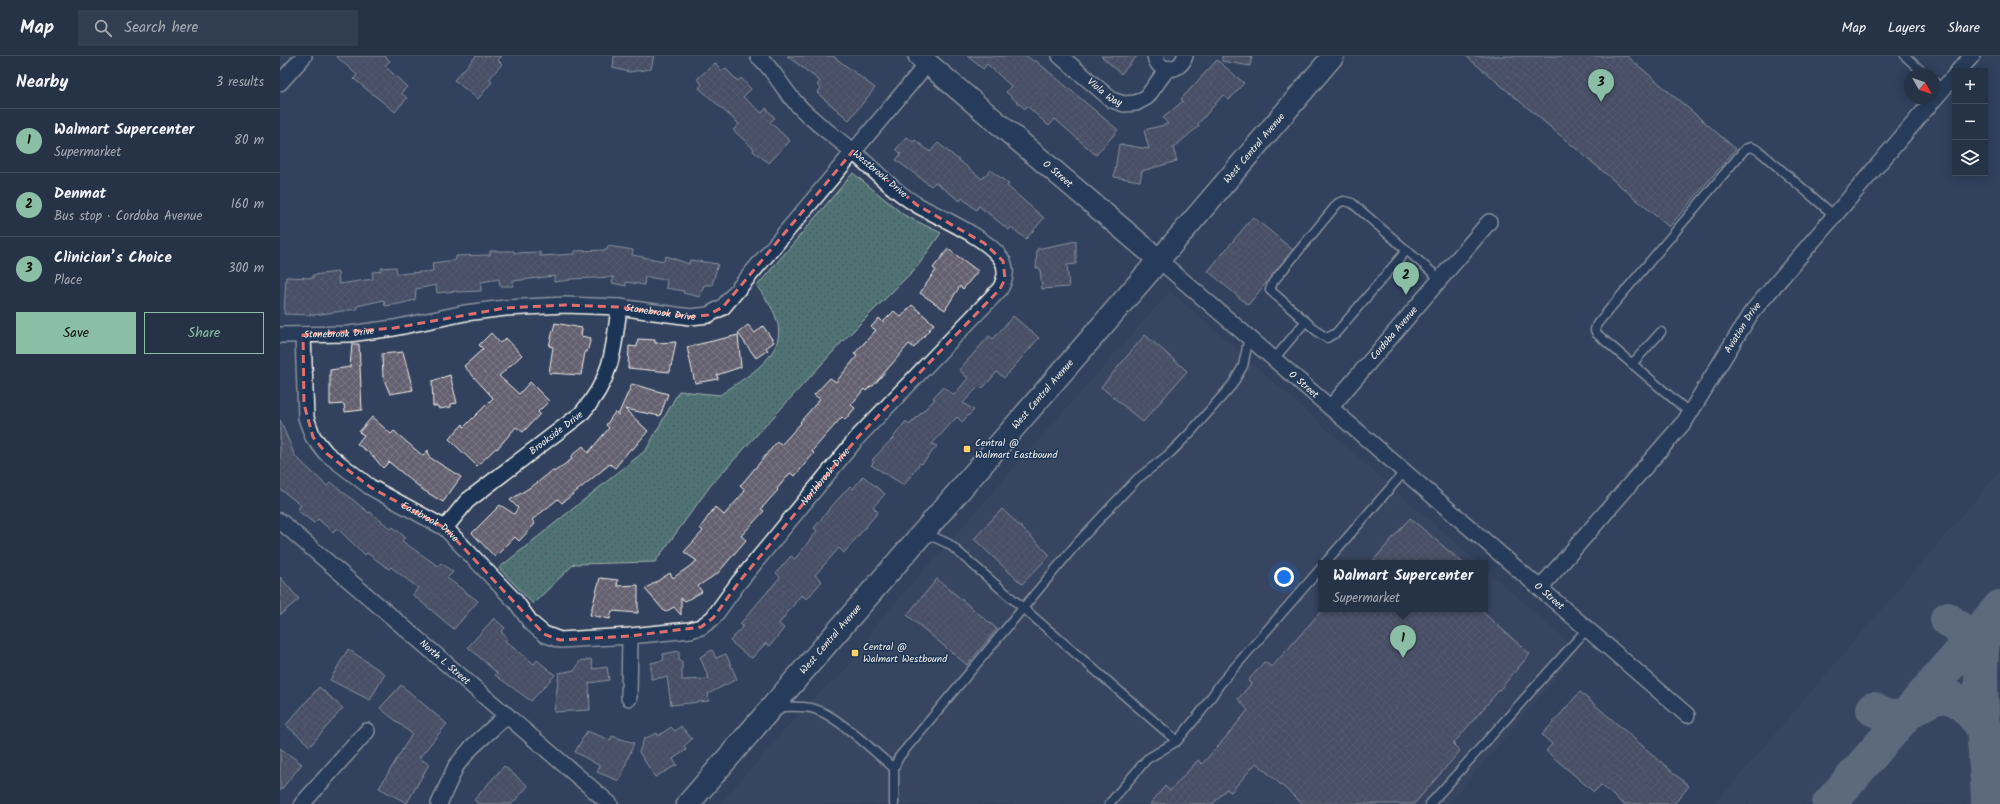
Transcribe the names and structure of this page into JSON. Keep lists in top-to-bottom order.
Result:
{
  "streets": {
    "main road": ["West Central Avenue"],
    "street": [
      "Viola Way",
      "Westbrook Drive",
      "O Street",
      "Stonebrook Drive",
      "Aviation Drive",
      "Cordoba Avenue",
      "Brookside Drive",
      "Northbrook Drive",
      "Eastbrook Drive",
      "North L Street"
    ]
  },
  "crossings": [
    ["West Central Avenue", "O Street"],
    ["Westbrook Drive", "Stonebrook Drive"],
    ["Westbrook Drive", "Northbrook Drive"],
    ["O Street", "Stonebrook Drive"],
    ["O Street", "Aviation Drive"],
    ["O Street", "Cordoba Avenue"],
    ["Stonebrook Drive", "Brookside Drive"],
    ["Stonebrook Drive", "Eastbrook Drive"],
    ["Brookside Drive", "Eastbrook Drive"],
    ["Northbrook Drive", "Eastbrook Drive"]
  ],
  "places": {
    "transit": ["Central @ Walmart Eastbound", "Central @ Walmart Westbound"]
  },
  "north": "bottom right",
  "page": {
    "header": "Map",
    "search": "Search here",
    "nav": ["Map", "Layers", "Share"],
    "heading": ["Nearby", "3 results"],
    "map_buttons": ["+", "−"],
    "pins": ["3", "2", "1"],
    "list": [
      {
        "mark": "1",
        "name": "Walmart Supercenter",
        "note": "Supermarket",
        "value": "80 m"
      },
      {
        "mark": "2",
        "name": "Denmat",
        "note": "Bus stop · Cordoba Avenue",
        "value": "160 m"
      },
      {
        "mark": "3",
        "name": "Clinician’s Choice",
        "note": "Place",
        "value": "300 m"
      }
    ],
    "buttons": ["Save", "Share"],
    "popup": ["Walmart Supercenter", "Supermarket"]
  }
}
